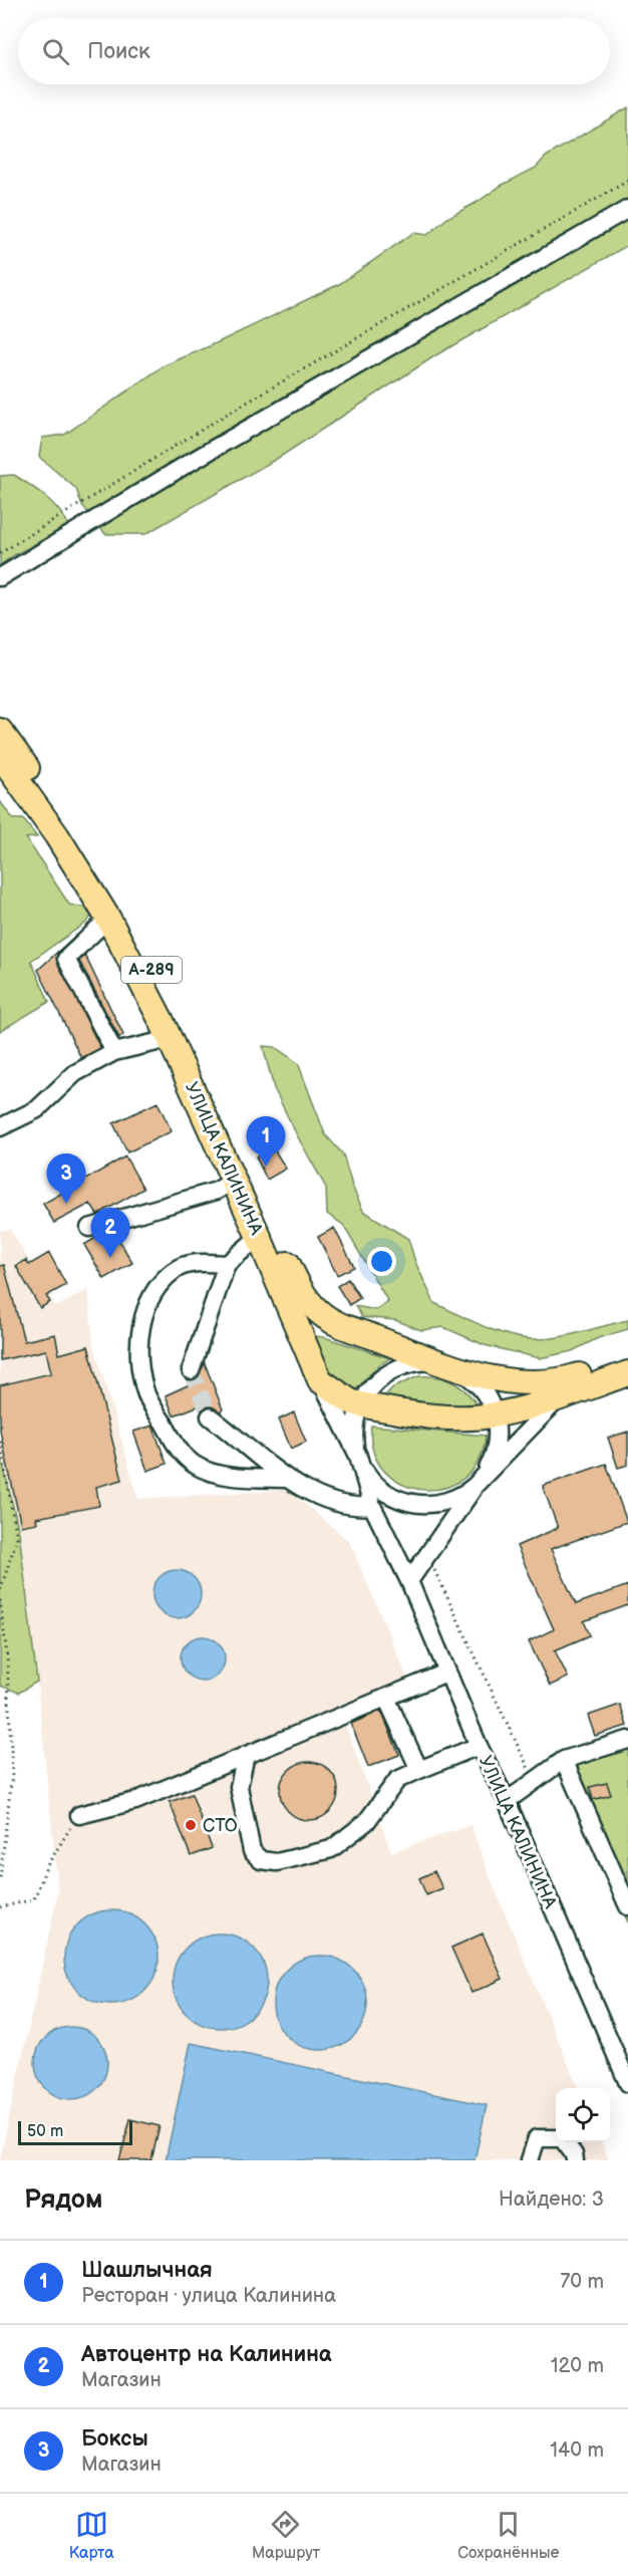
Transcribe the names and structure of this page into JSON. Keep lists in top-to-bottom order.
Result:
{
  "streets": {
    "highway": ["А-289", "УЛИЦА КАЛИНИНА"]
  },
  "crossings": [
    ["А-289", "УЛИЦА КАЛИНИНА"]
  ],
  "places": ["СТО"],
  "scale_bar": "50 m",
  "page": {
    "search": "Поиск",
    "pins": ["1", "3", "2"],
    "scale": "50 m",
    "heading": ["Рядом", "Найдено: 3"],
    "list": [
      {
        "mark": "1",
        "name": "Шашлычная",
        "note": "Ресторан · улица Калинина",
        "value": "70 m"
      },
      {
        "mark": "2",
        "name": "Автоцентр на Калинина",
        "note": "Магазин",
        "value": "120 m"
      },
      {
        "mark": "3",
        "name": "Боксы",
        "note": "Магазин",
        "value": "140 m"
      }
    ],
    "nav": ["Карта", "Маршрут", "Сохранённые"]
  }
}
